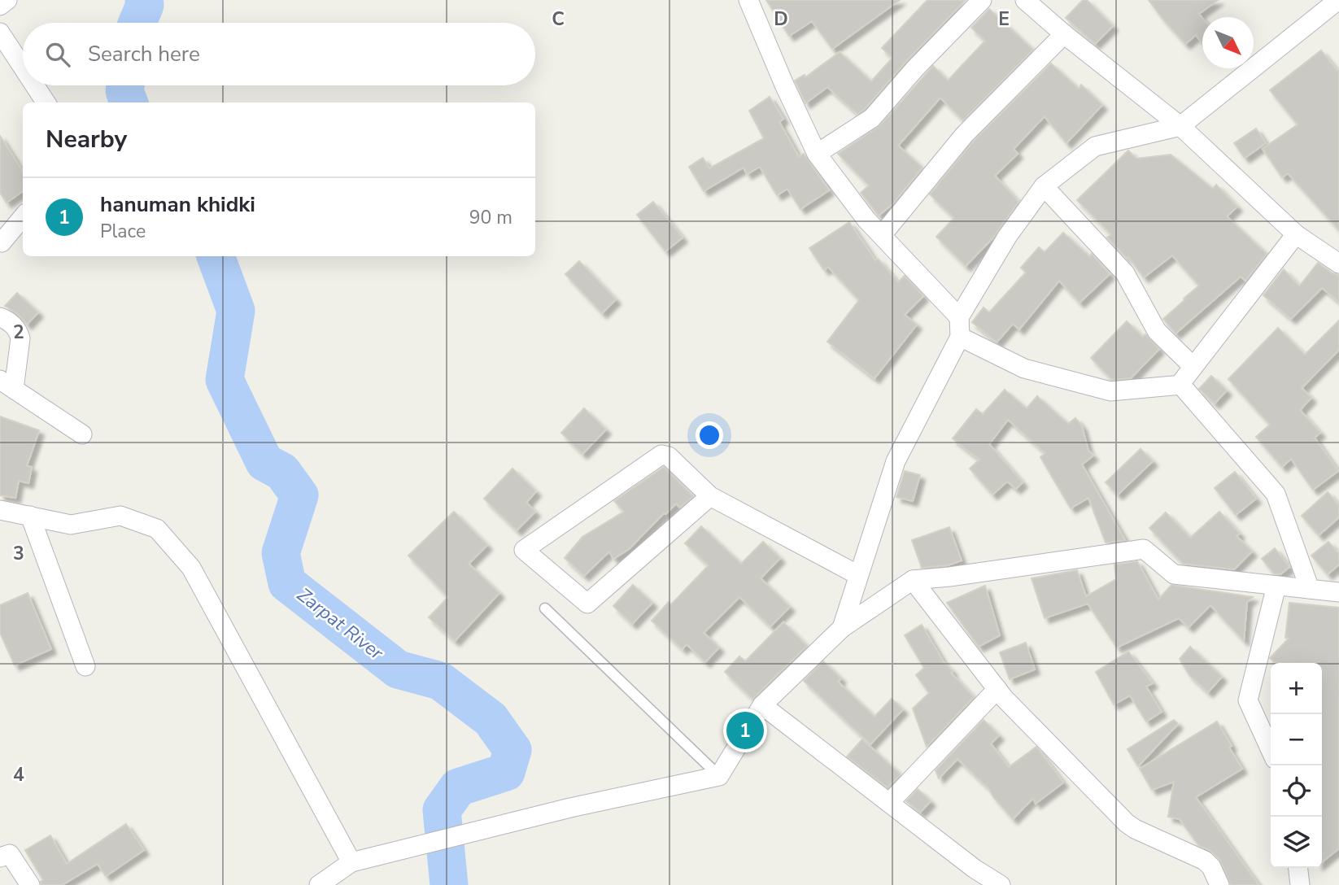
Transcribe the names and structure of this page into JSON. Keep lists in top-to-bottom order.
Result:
{
  "water": ["Zarpat River"],
  "north": "bottom right",
  "page": {
    "search": "Search here",
    "heading": "Nearby",
    "list": [
      {
        "mark": "1",
        "name": "hanuman khidki",
        "note": "Place",
        "value": "90 m"
      }
    ],
    "map_buttons": ["+", "−"],
    "pins": "1"
  },
  "grid": {
    "columns": ["C", "D", "E"],
    "rows": ["2", "3", "4"]
  }
}
